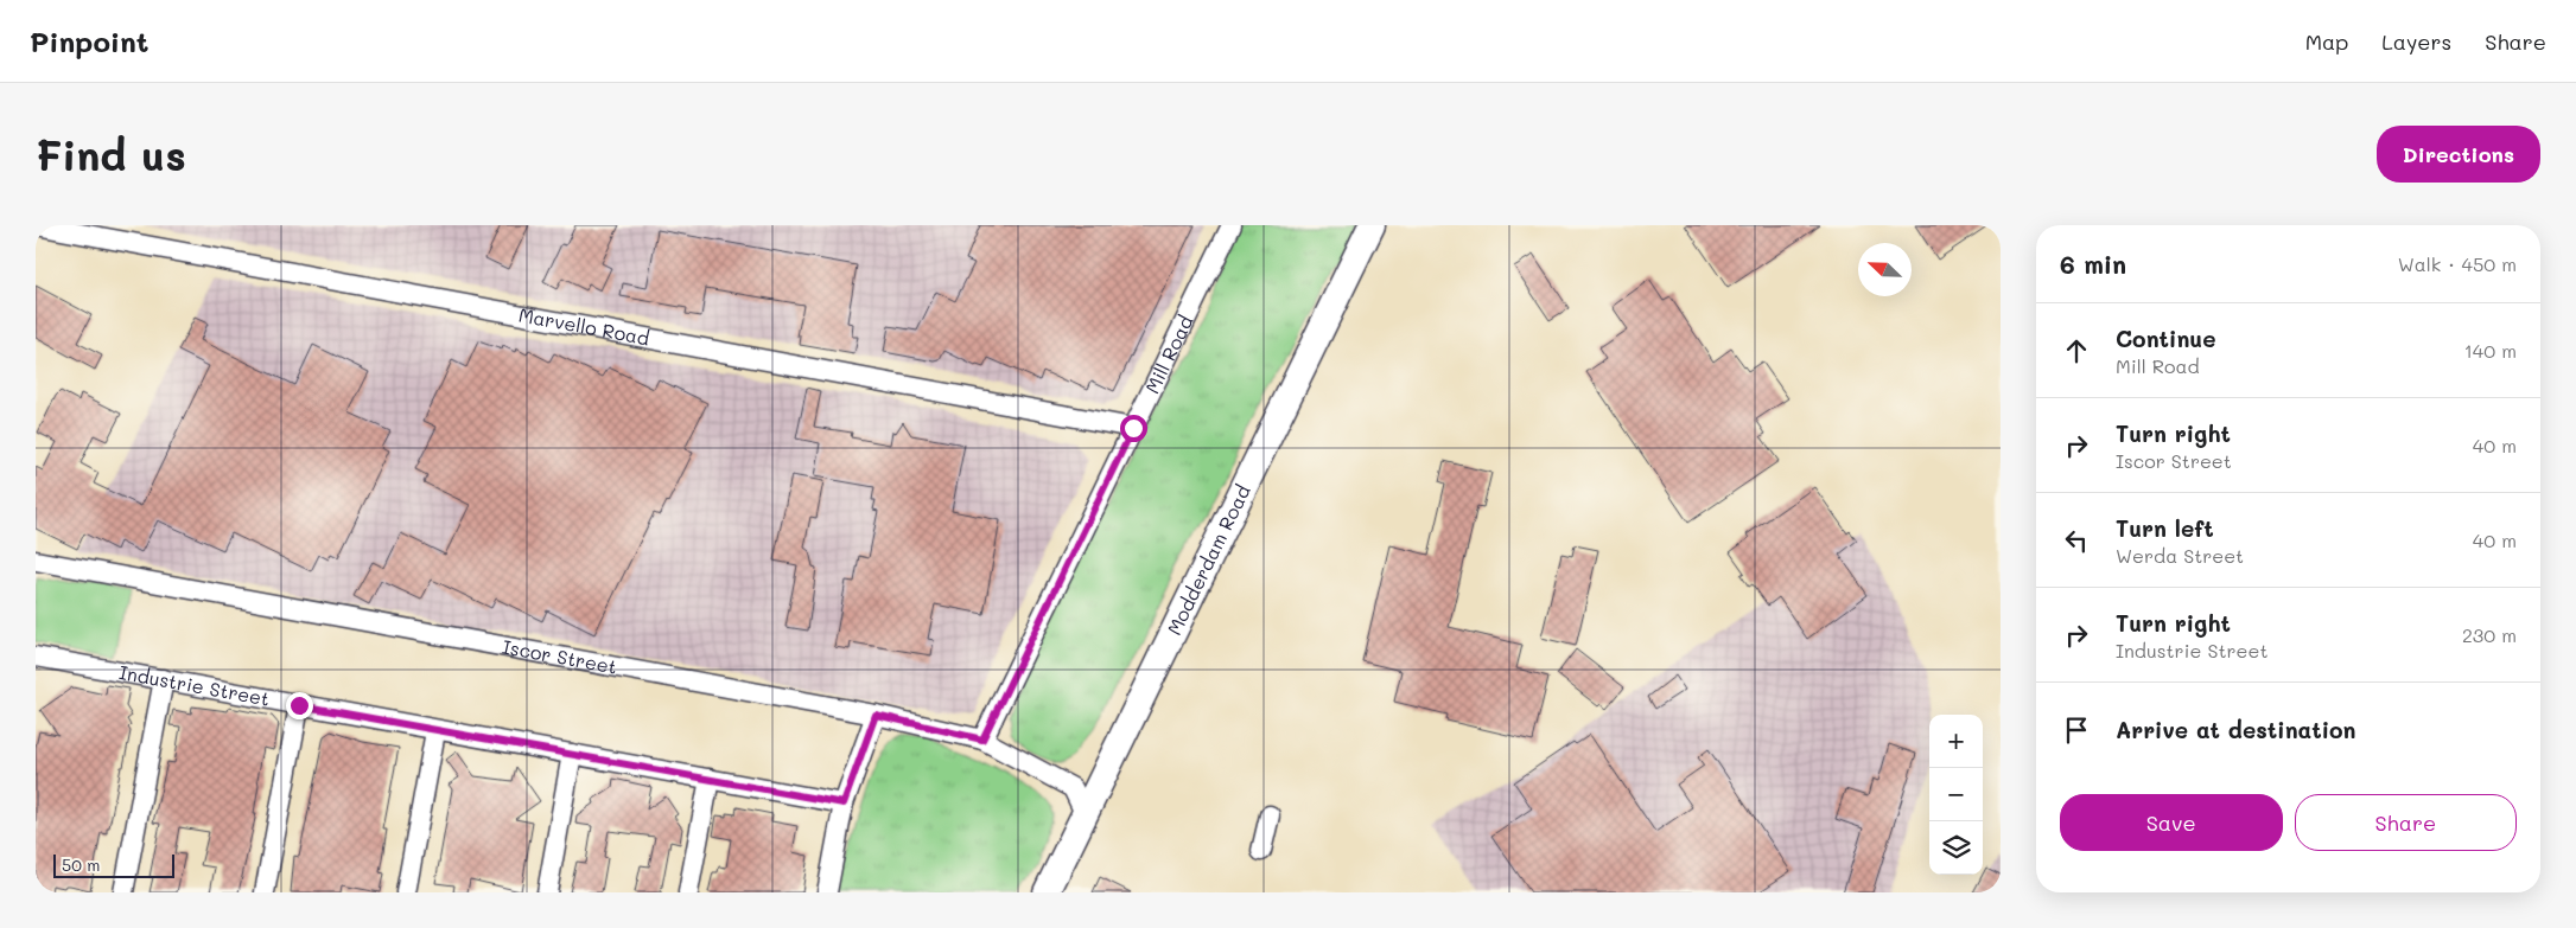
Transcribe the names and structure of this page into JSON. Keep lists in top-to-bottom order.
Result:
{
  "streets": {
    "street": [
      "Marvello Road",
      "Mill Road",
      "Modderdam Road",
      "Iscor Street",
      "Industrie Street"
    ]
  },
  "crossings": [
    ["Marvello Road", "Mill Road"],
    ["Mill Road", "Iscor Street"]
  ],
  "scale_bar": "50 m",
  "north": "top left",
  "page": {
    "header": "Pinpoint",
    "nav": ["Map", "Layers", "Share"],
    "buttons": [
      "Directions",
      ["Save", "Share"]
    ],
    "title": "Find us",
    "heading": ["6 min", "Walk · 450 m"],
    "list": [
      ["Continue", "Mill Road", "140 m"],
      ["Turn right", "Iscor Street", "40 m"],
      ["Turn left", "Werda Street", "40 m"],
      ["Turn right", "Industrie Street", "230 m"],
      "Arrive at destination"
    ],
    "map_buttons": ["+", "−"],
    "scale": "50 m"
  }
}
